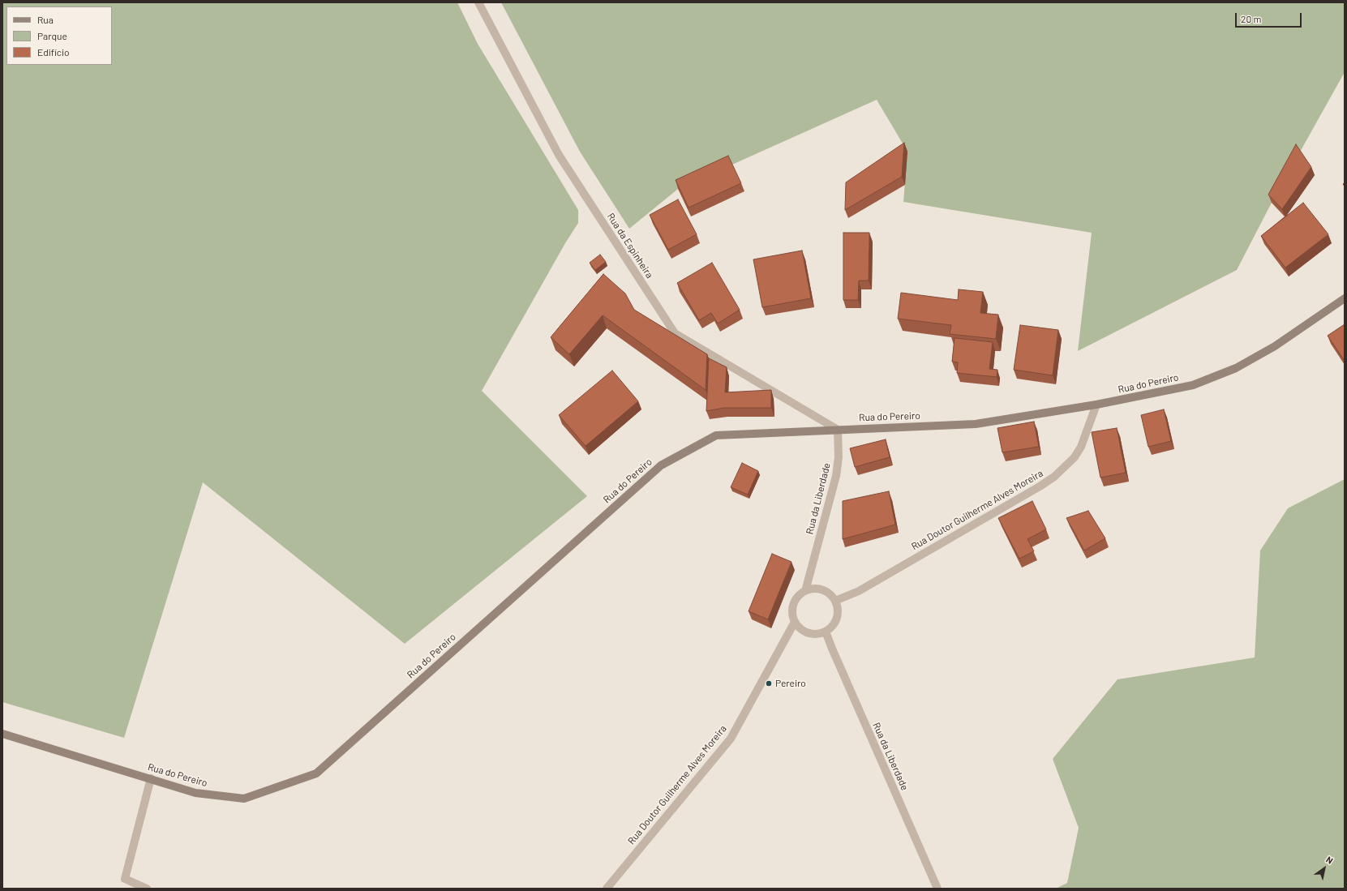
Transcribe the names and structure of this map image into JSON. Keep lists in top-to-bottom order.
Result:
{
  "streets": {
    "main road": ["Rua do Pereiro"],
    "street": ["Rua da Espinheira", "Rua da Liberdade", "Rua Doutor Guilherme Alves Moreira"]
  },
  "crossings": [
    ["Rua da Espinheira", "Rua do Pereiro"],
    ["Rua da Espinheira", "Rua da Liberdade"],
    ["Rua do Pereiro", "Rua da Liberdade"],
    ["Rua do Pereiro", "Rua Doutor Guilherme Alves Moreira"],
    ["Rua da Liberdade", "Rua Doutor Guilherme Alves Moreira"]
  ],
  "places": ["Pereiro"],
  "legend": ["Rua", "Parque", "Edifício"],
  "scale_bar": "20 m",
  "north": "top right"
}
